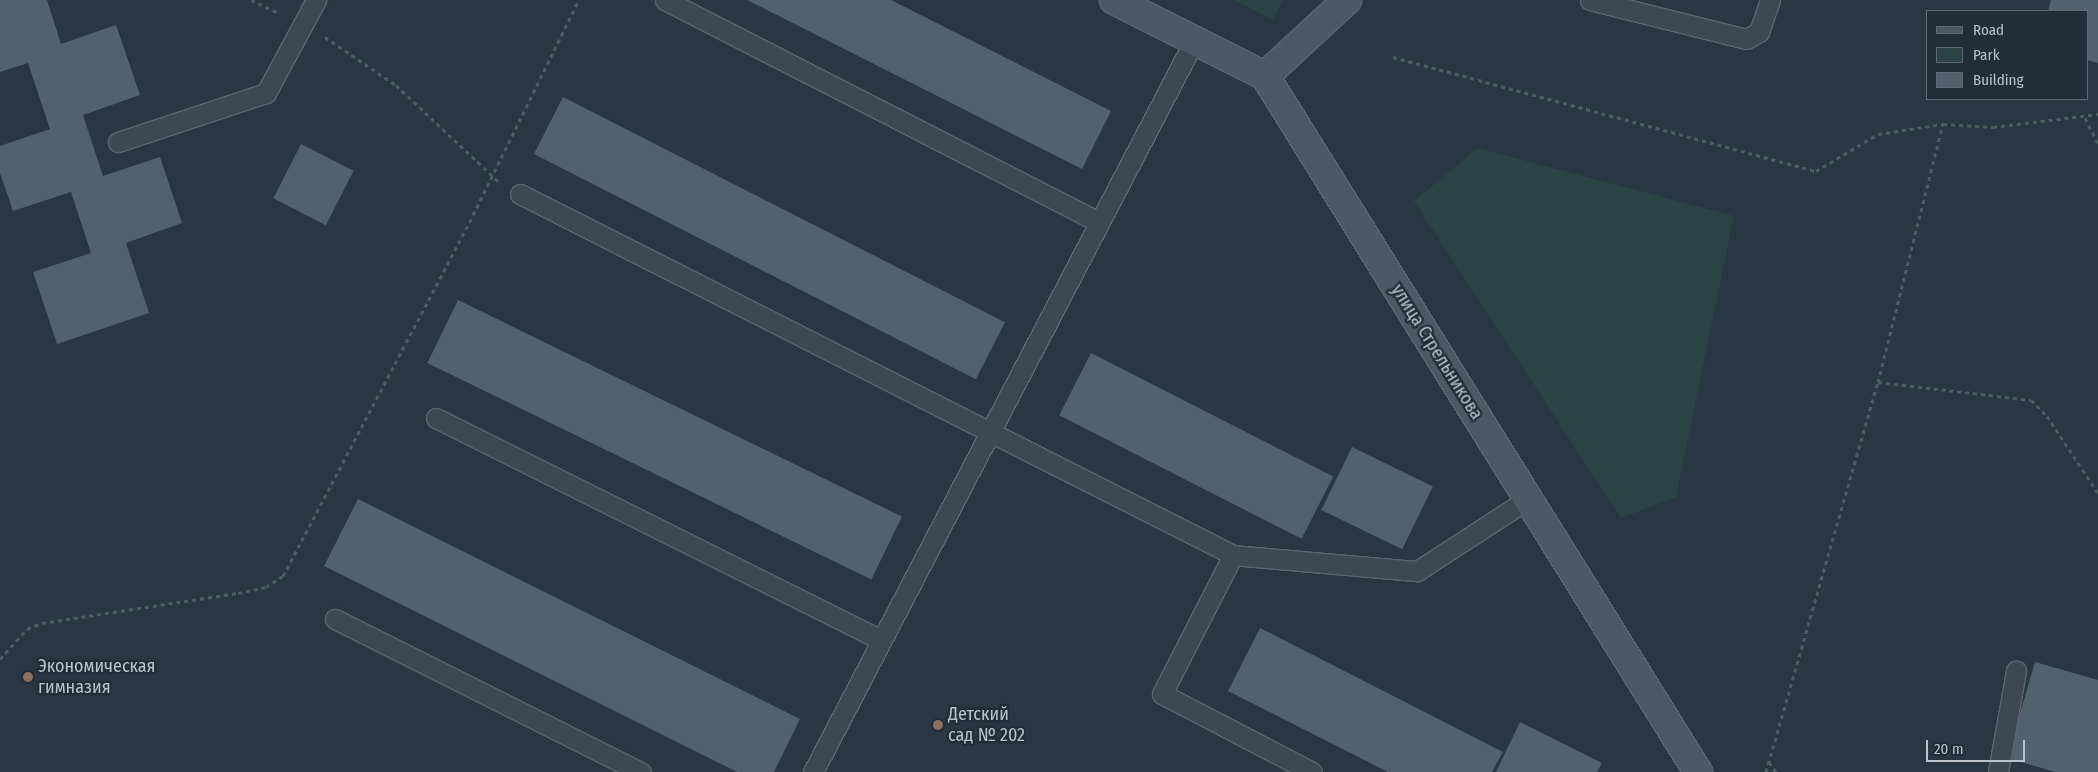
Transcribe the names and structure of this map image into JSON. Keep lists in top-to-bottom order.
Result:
{
  "streets": {
    "street": ["улица Стрельникова"]
  },
  "places": ["Экономическая гимназия", "Детский сад № 202"],
  "legend": ["Road", "Park", "Building"],
  "scale_bar": "20 m"
}
